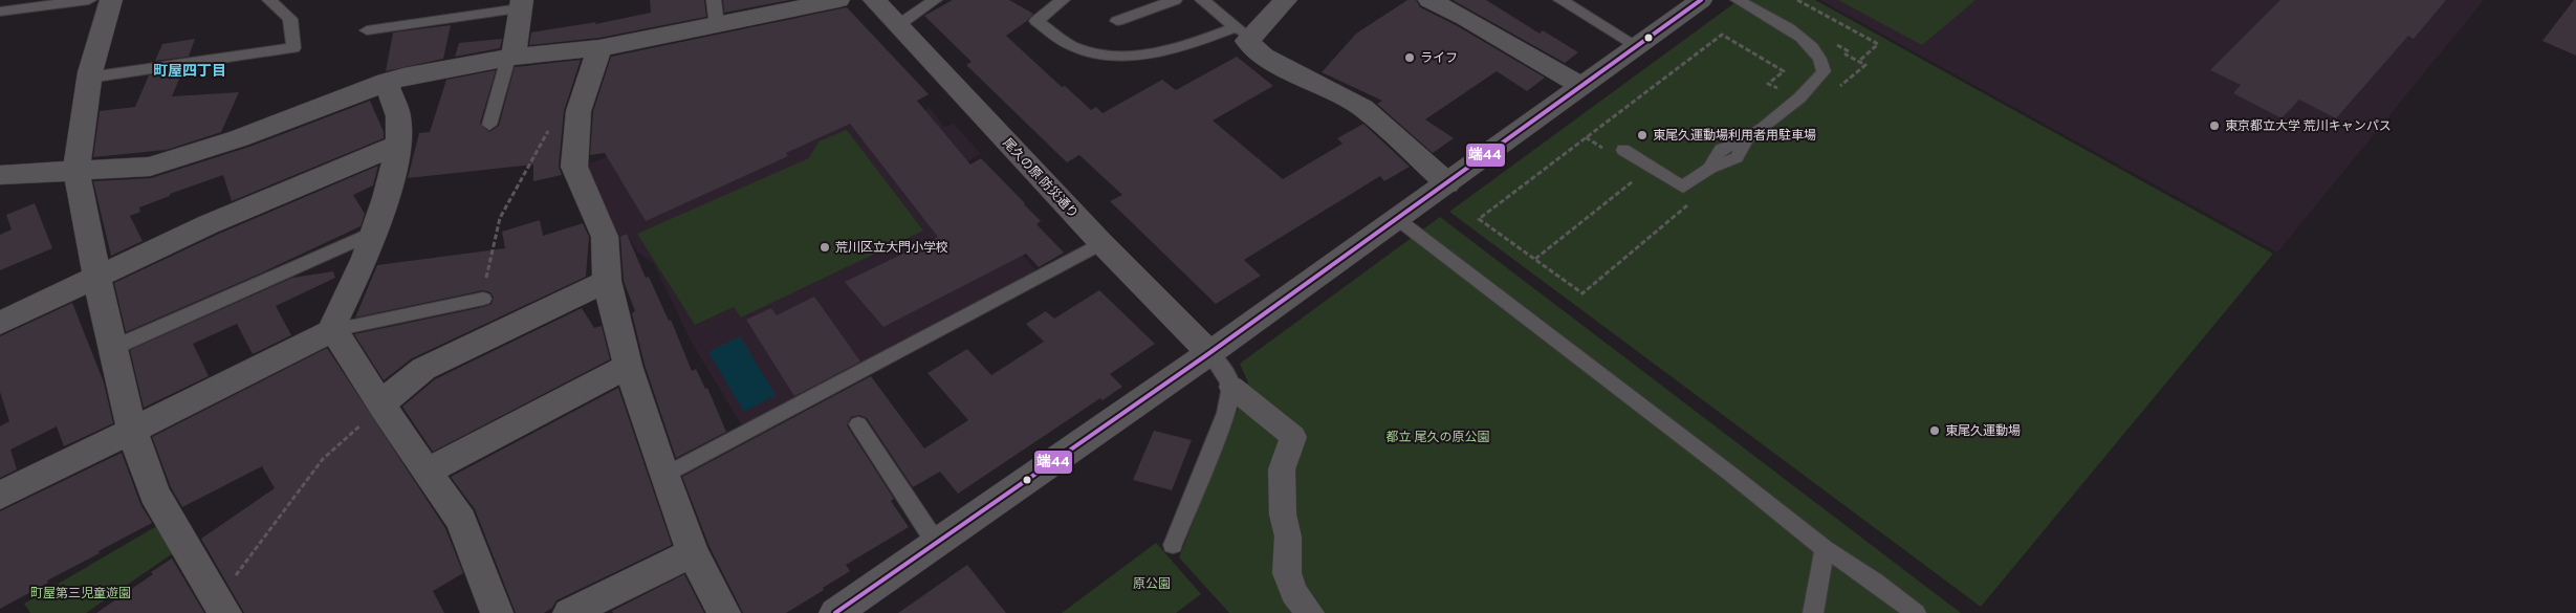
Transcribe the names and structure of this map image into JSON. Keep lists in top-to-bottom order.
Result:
{
  "streets": {
    "street": ["尾久の原 防災通り"]
  },
  "districts": ["町屋四丁目"],
  "parks": ["都立 尾久の原公園", "原公園", "町屋第三児童遊園"],
  "places": [
    "ライフ",
    "東京都立大学 荒川キャンパス",
    "東尾久運動場利用者用駐車場",
    "荒川区立大門小学校",
    "東尾久運動場"
  ],
  "lines": ["transit line 端44"]
}
